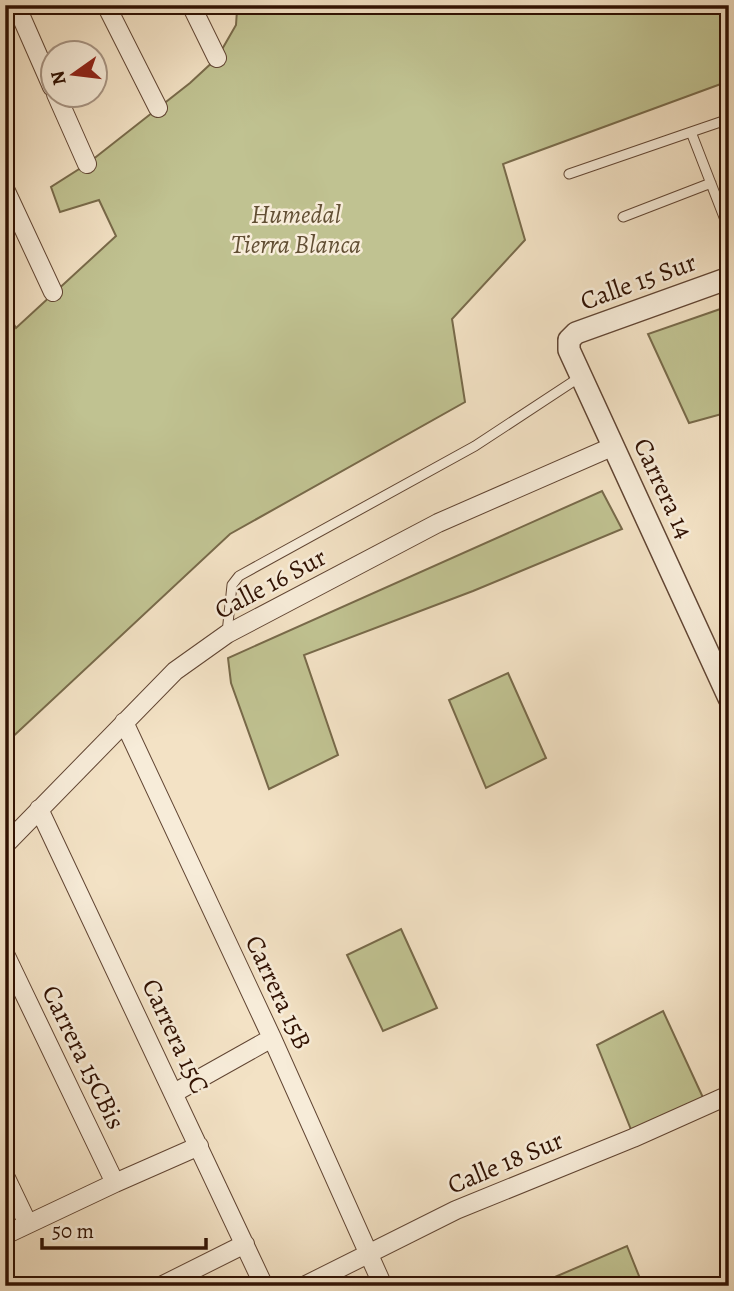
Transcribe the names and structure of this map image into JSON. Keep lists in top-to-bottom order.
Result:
{
  "streets": {
    "street": [
      "Calle 15 Sur",
      "Carrera 14",
      "Calle 16 Sur",
      "Carrera 15B",
      "Carrera 15C",
      "Carrera 15CBis",
      "Calle 18 Sur"
    ]
  },
  "crossings": [
    ["Calle 15 Sur", "Carrera 14"],
    ["Carrera 14", "Calle 16 Sur"],
    ["Calle 16 Sur", "Carrera 15B"],
    ["Calle 16 Sur", "Carrera 15C"],
    ["Carrera 15B", "Calle 18 Sur"]
  ],
  "parks": ["Humedal Tierra Blanca"],
  "scale_bar": "50 m",
  "north": "left"
}
